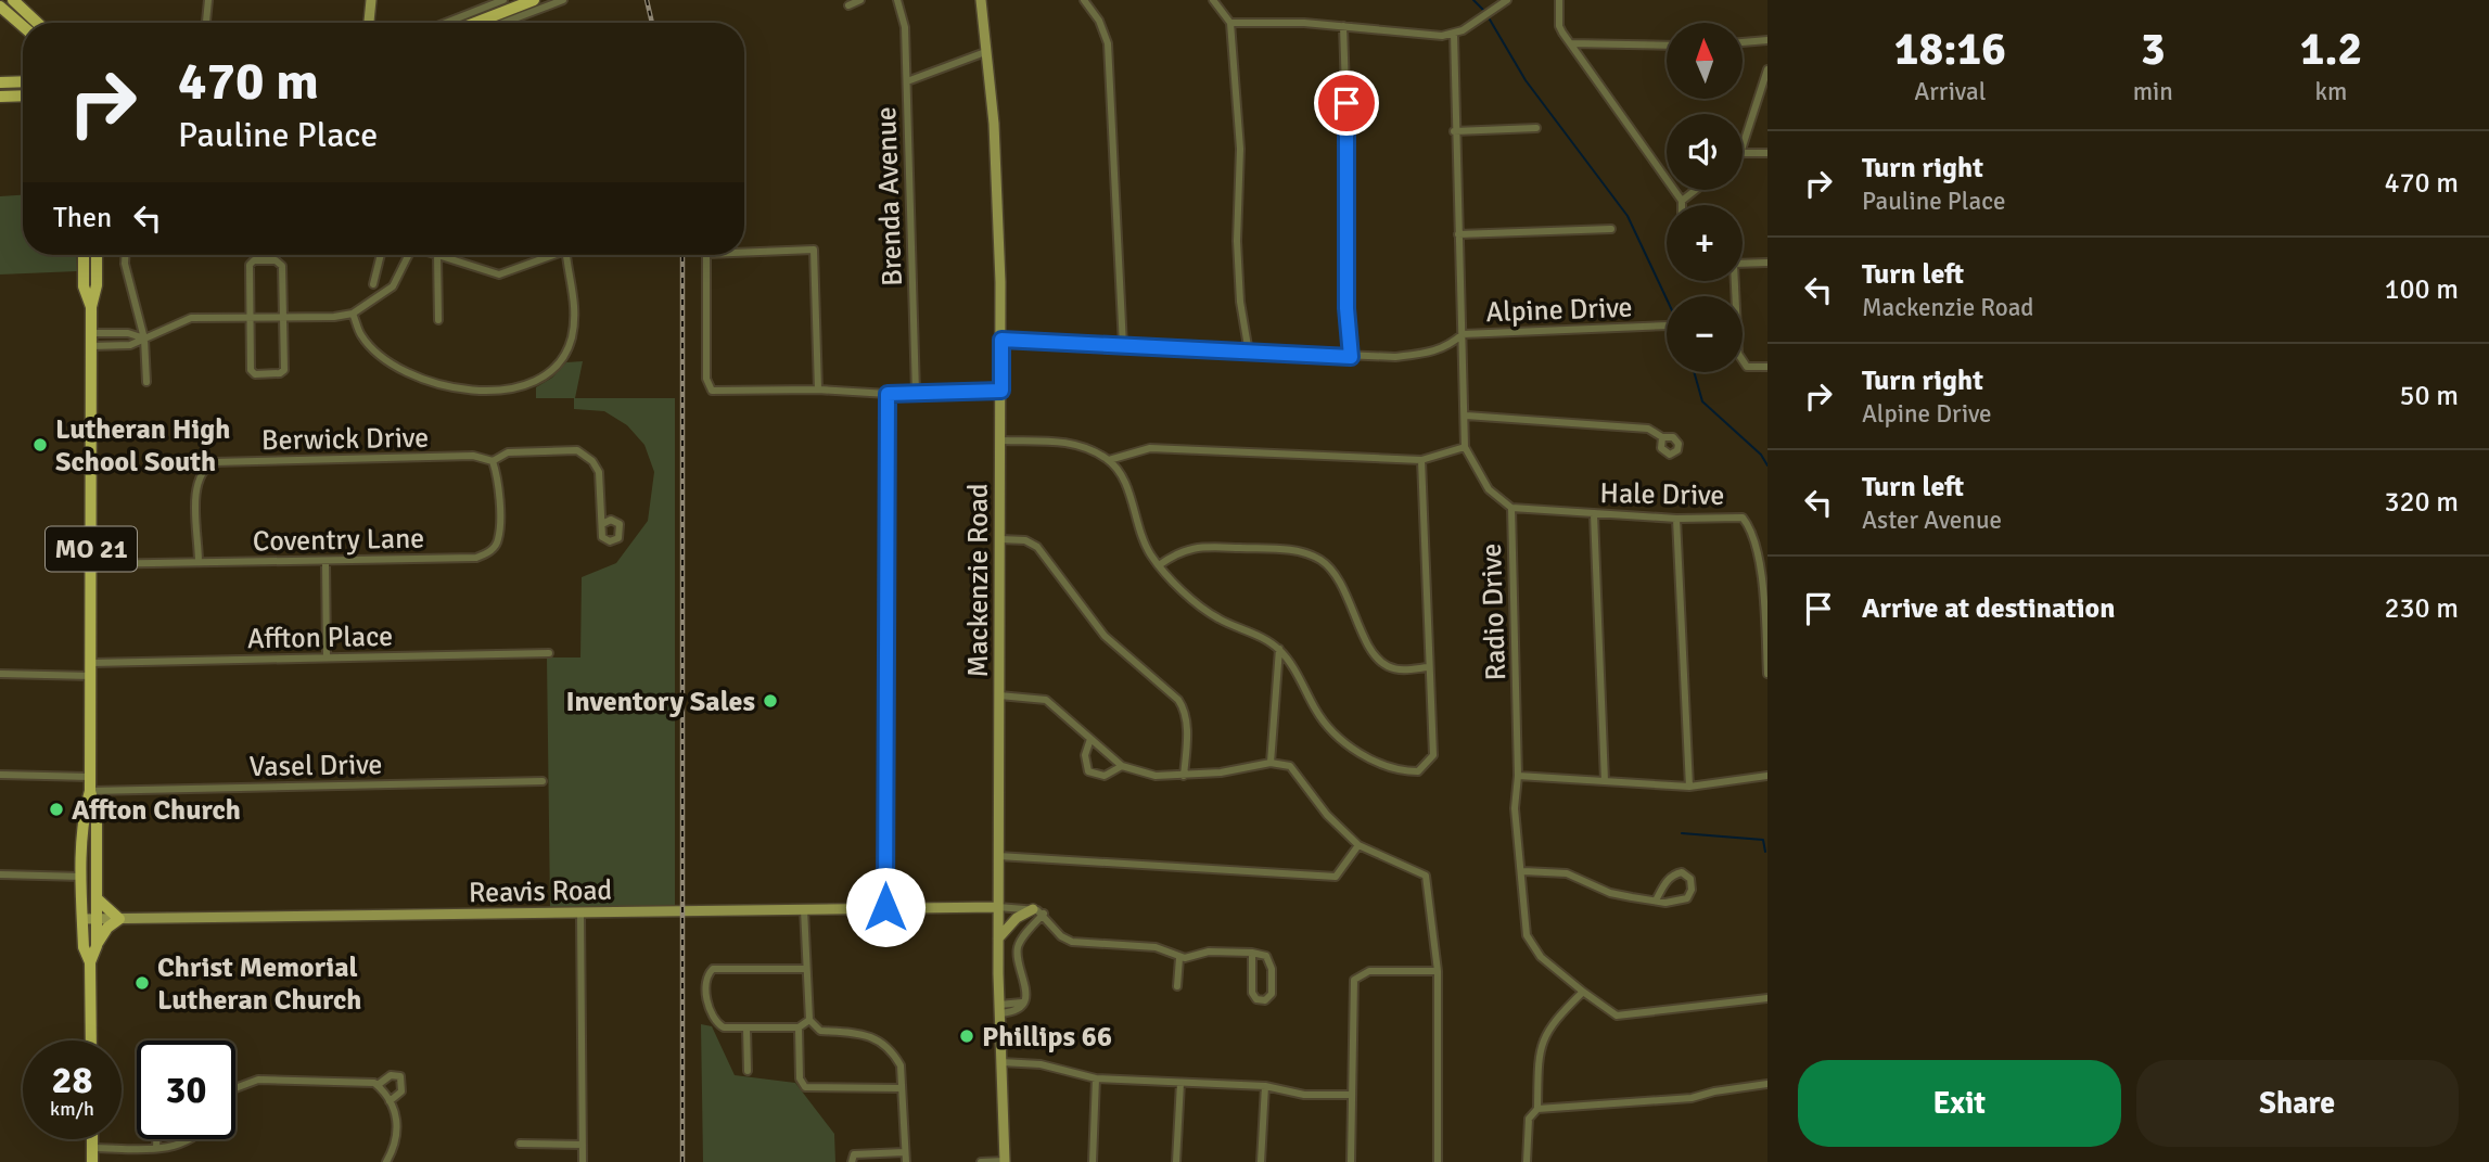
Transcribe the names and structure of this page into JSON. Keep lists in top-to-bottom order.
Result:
{
  "streets": {
    "main road": ["MO 21", "Mackenzie Road", "Reavis Road"],
    "street": [
      "Brenda Avenue",
      "Alpine Drive",
      "Berwick Drive",
      "Hale Drive",
      "Coventry Lane",
      "Radio Drive",
      "Affton Place",
      "Vasel Drive"
    ]
  },
  "crossings": [
    ["Alpine Drive", "Mackenzie Road"],
    ["Berwick Drive", "Coventry Lane"],
    ["Hale Drive", "Radio Drive"],
    ["Coventry Lane", "MO 21"],
    ["MO 21", "Affton Place"],
    ["MO 21", "Vasel Drive"],
    ["MO 21", "Reavis Road"],
    ["Mackenzie Road", "Reavis Road"]
  ],
  "places": [
    "Lutheran High School South",
    "Inventory Sales",
    "Affton Church",
    "Christ Memorial Lutheran Church",
    "Phillips 66"
  ],
  "north": "top",
  "page": {
    "eta": [
      "18:16",
      "Arrival",
      "3",
      "min",
      "1.2",
      "km"
    ],
    "map_buttons": ["+", "−"],
    "turn": ["470 m", "Pauline Place"],
    "list": [
      {
        "name": "Turn right",
        "note": "Pauline Place",
        "value": "470 m"
      },
      {
        "name": "Turn left",
        "note": "Mackenzie Road",
        "value": "100 m"
      },
      {
        "name": "Turn right",
        "note": "Alpine Drive",
        "value": "50 m"
      },
      {
        "name": "Turn left",
        "note": "Aster Avenue",
        "value": "320 m"
      },
      {
        "name": "Arrive at destination",
        "value": "230 m"
      }
    ],
    "then": "Then",
    "speed": "28 km/h",
    "limit": "30",
    "buttons": ["Exit", "Share"]
  }
}
